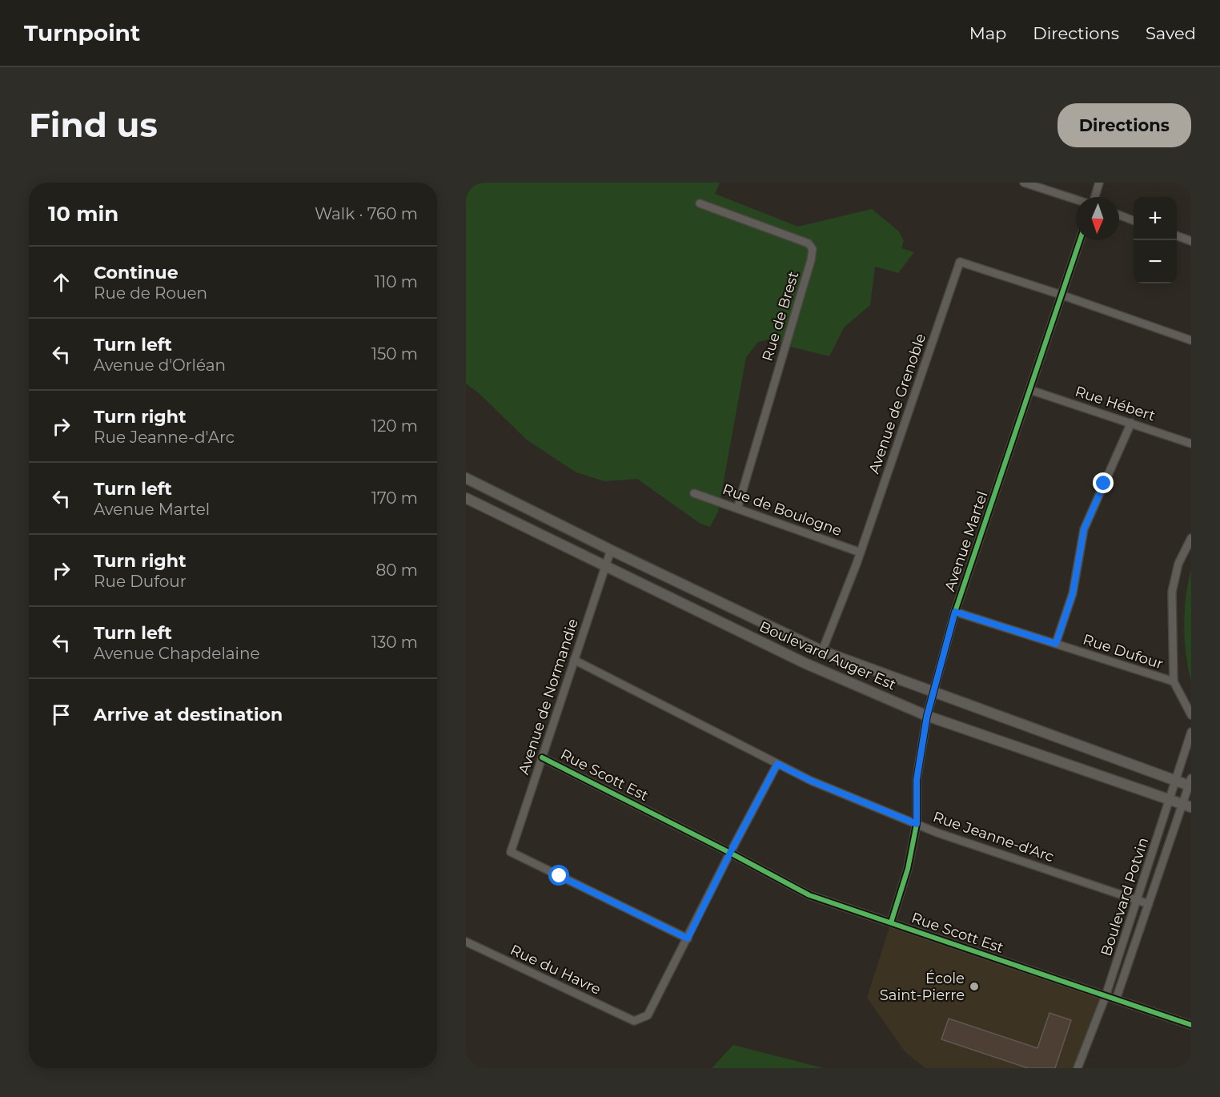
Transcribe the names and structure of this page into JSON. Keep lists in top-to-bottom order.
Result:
{
  "streets": {
    "main road": ["Boulevard Auger Est"],
    "street": [
      "Rue de Brest",
      "Avenue de Grenoble",
      "Rue Hébert",
      "Rue de Boulogne",
      "Avenue Martel",
      "Rue Dufour",
      "Avenue de Normandie",
      "Rue Scott Est",
      "Rue Jeanne-d'Arc",
      "Boulevard Potvin",
      "Rue du Havre"
    ]
  },
  "crossings": [
    ["Rue de Brest", "Rue de Boulogne"],
    ["Avenue de Grenoble", "Rue de Boulogne"],
    ["Avenue de Grenoble", "Avenue Martel"],
    ["Avenue de Grenoble", "Boulevard Auger Est"],
    ["Rue Hébert", "Avenue Martel"],
    ["Avenue Martel", "Rue Dufour"],
    ["Avenue Martel", "Boulevard Auger Est"],
    ["Avenue Martel", "Rue Scott Est"],
    ["Avenue Martel", "Rue Jeanne-d'Arc"],
    ["Boulevard Auger Est", "Avenue de Normandie"],
    ["Boulevard Auger Est", "Boulevard Potvin"],
    ["Avenue de Normandie", "Rue Scott Est"],
    ["Avenue de Normandie", "Rue Jeanne-d'Arc"],
    ["Avenue de Normandie", "Rue du Havre"],
    ["Rue Scott Est", "Boulevard Potvin"],
    ["Rue Jeanne-d'Arc", "Boulevard Potvin"]
  ],
  "places": ["École Saint-Pierre"],
  "north": "bottom",
  "page": {
    "header": "Turnpoint",
    "nav": ["Map", "Directions", "Saved"],
    "buttons": "Directions",
    "title": "Find us",
    "heading": ["10 min", "Walk · 760 m"],
    "map_buttons": ["+", "−"],
    "list": [
      ["Continue", "Rue de Rouen", "110 m"],
      ["Turn left", "Avenue d'Orléan", "150 m"],
      ["Turn right", "Rue Jeanne-d'Arc", "120 m"],
      ["Turn left", "Avenue Martel", "170 m"],
      ["Turn right", "Rue Dufour", "80 m"],
      ["Turn left", "Avenue Chapdelaine", "130 m"],
      "Arrive at destination"
    ]
  }
}
